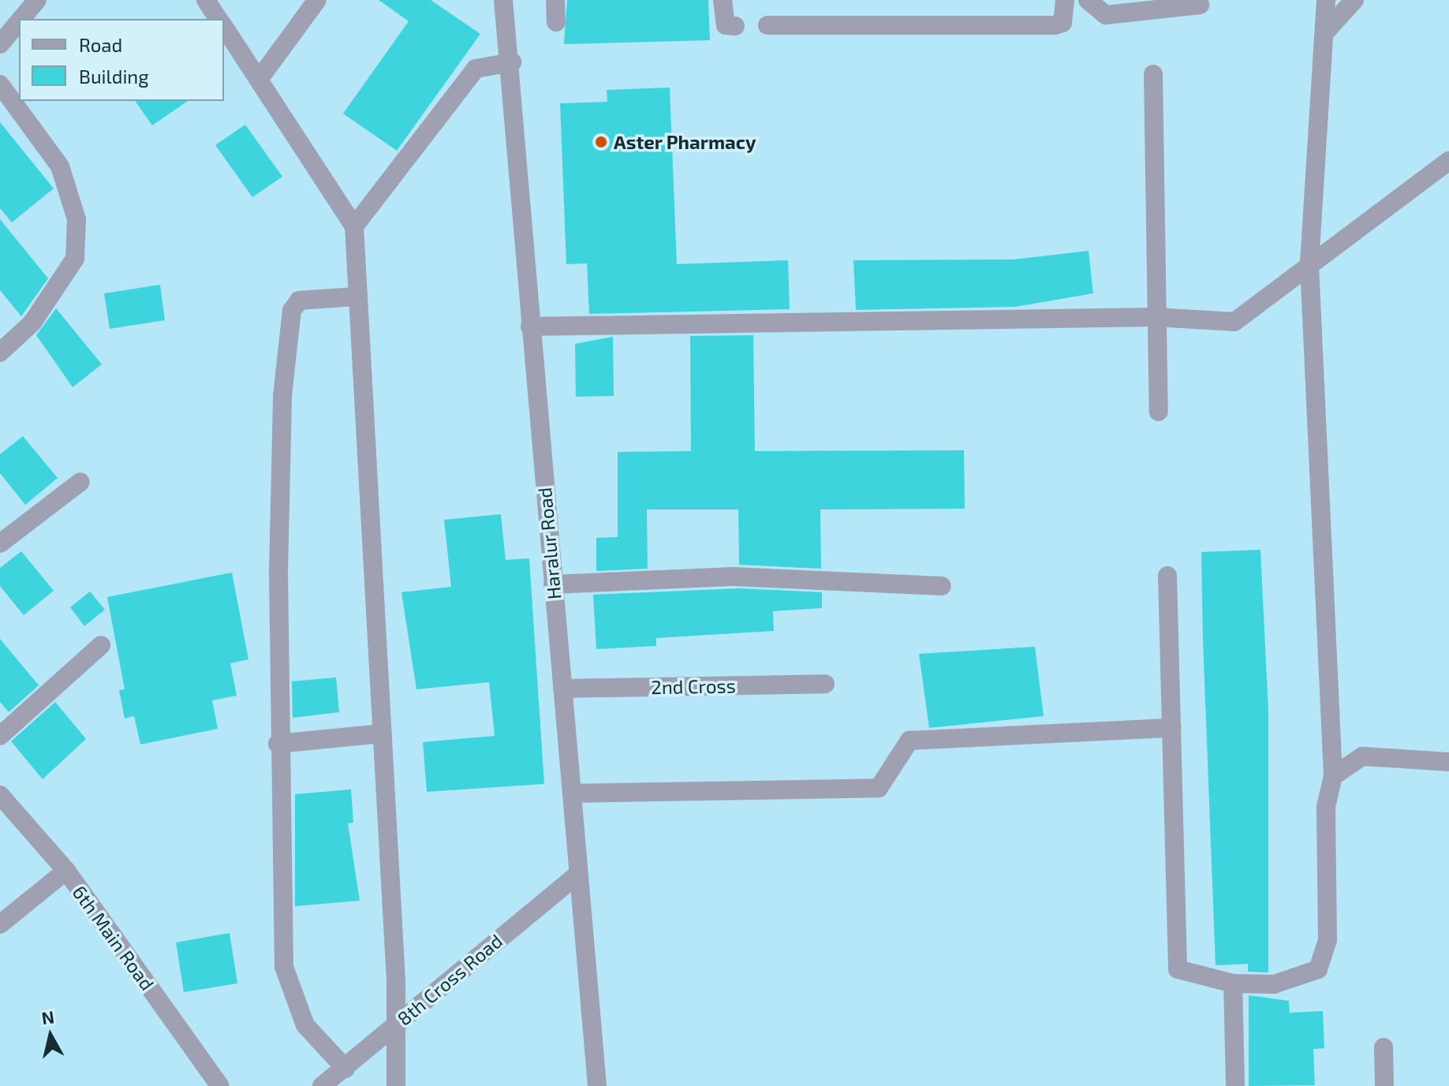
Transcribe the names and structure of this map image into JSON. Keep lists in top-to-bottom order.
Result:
{
  "streets": {
    "street": [
      "Haralur Road",
      "2nd Cross",
      "6th Main Road",
      "8th Cross Road"
    ]
  },
  "crossings": [
    ["Haralur Road", "2nd Cross"],
    ["Haralur Road", "8th Cross Road"]
  ],
  "places": ["Aster Pharmacy"],
  "legend": ["Road", "Building"],
  "north": "top"
}
